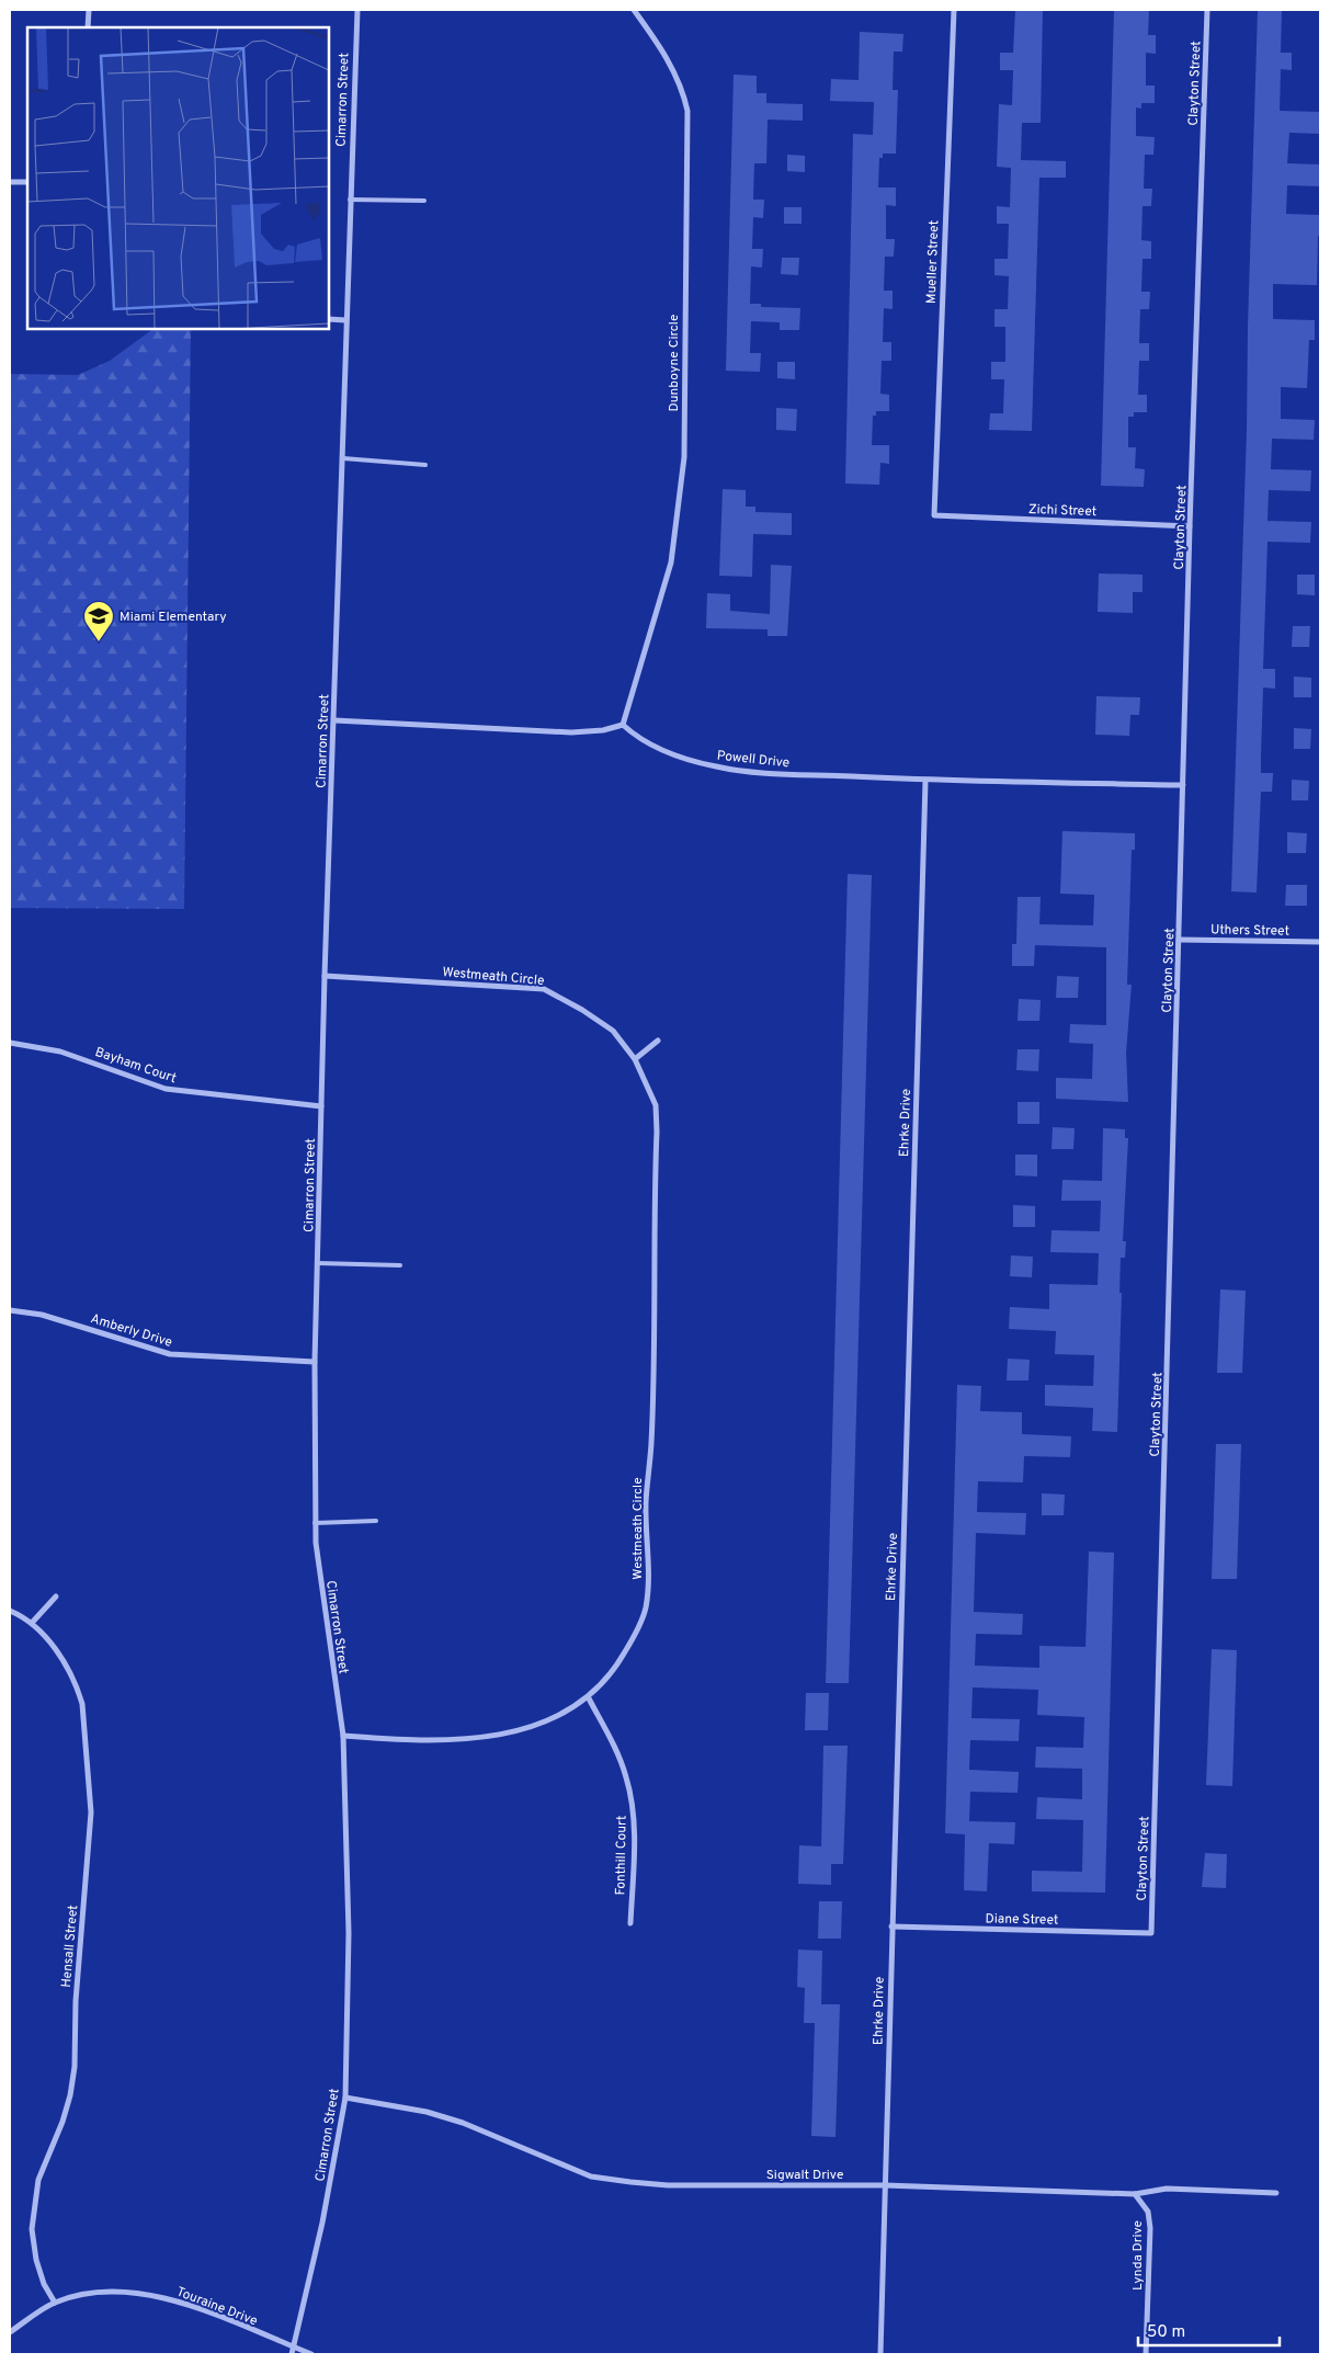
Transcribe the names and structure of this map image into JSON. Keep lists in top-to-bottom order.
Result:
{
  "streets": {
    "street": [
      "Clayton Street",
      "Cimarron Street",
      "Mueller Street",
      "Dunboyne Circle",
      "Zichi Street",
      "Powell Drive",
      "Uthers Street",
      "Westmeath Circle",
      "Bayham Court",
      "Ehrke Drive",
      "Amberly Drive",
      "Fonthill Court",
      "Diane Street",
      "Hensall Street",
      "Sigwalt Drive",
      "Lynda Drive",
      "Touraine Drive"
    ]
  },
  "crossings": [
    ["Clayton Street", "Zichi Street"],
    ["Clayton Street", "Powell Drive"],
    ["Clayton Street", "Uthers Street"],
    ["Clayton Street", "Diane Street"],
    ["Cimarron Street", "Westmeath Circle"],
    ["Cimarron Street", "Bayham Court"],
    ["Cimarron Street", "Amberly Drive"],
    ["Cimarron Street", "Sigwalt Drive"],
    ["Cimarron Street", "Touraine Drive"],
    ["Mueller Street", "Zichi Street"],
    ["Dunboyne Circle", "Powell Drive"],
    ["Powell Drive", "Ehrke Drive"],
    ["Westmeath Circle", "Fonthill Court"],
    ["Ehrke Drive", "Diane Street"],
    ["Ehrke Drive", "Sigwalt Drive"],
    ["Hensall Street", "Touraine Drive"],
    ["Sigwalt Drive", "Lynda Drive"]
  ],
  "places": {
    "school or university": ["Miami Elementary"]
  },
  "scale_bar": "50 m"
}
